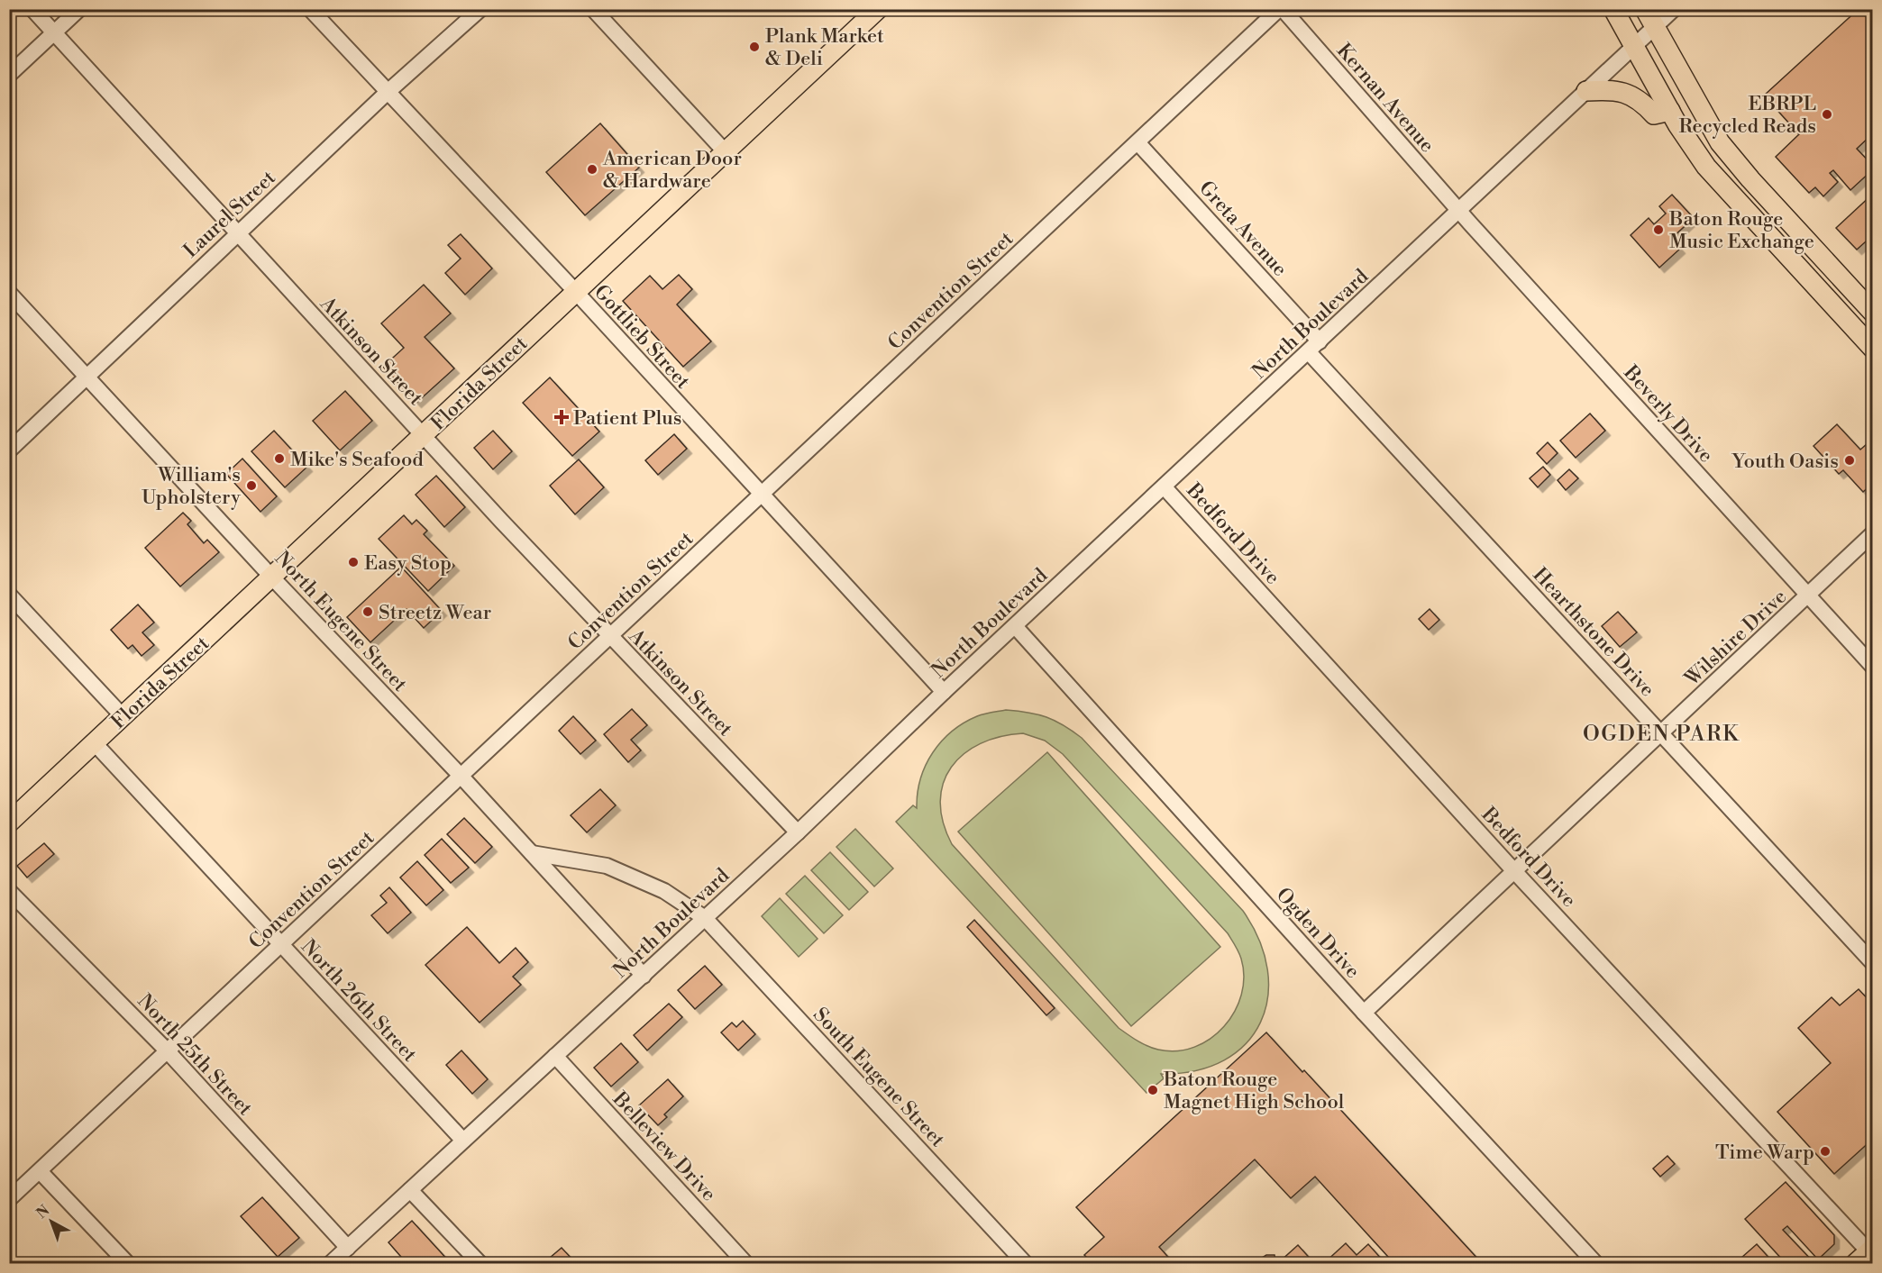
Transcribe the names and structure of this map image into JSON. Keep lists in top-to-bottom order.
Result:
{
  "streets": {
    "main road": ["Florida Street"],
    "street": [
      "Kernan Avenue",
      "Laurel Street",
      "Greta Avenue",
      "Convention Street",
      "North Boulevard",
      "Gottlieb Street",
      "Atkinson Street",
      "Beverly Drive",
      "Bedford Drive",
      "North Eugene Street",
      "Hearthstone Drive",
      "Wilshire Drive",
      "Ogden Drive",
      "North 26th Street",
      "North 25th Street",
      "South Eugene Street",
      "Belleview Drive"
    ]
  },
  "crossings": [
    ["Kernan Avenue", "North Boulevard"],
    ["Kernan Avenue", "Beverly Drive"],
    ["Laurel Street", "Gottlieb Street"],
    ["Laurel Street", "Atkinson Street"],
    ["Laurel Street", "North Eugene Street"],
    ["Greta Avenue", "Convention Street"],
    ["Greta Avenue", "North Boulevard"],
    ["Greta Avenue", "Hearthstone Drive"],
    ["Convention Street", "Gottlieb Street"],
    ["Convention Street", "Atkinson Street"],
    ["Convention Street", "North Eugene Street"],
    ["Convention Street", "North 26th Street"],
    ["Convention Street", "North 25th Street"],
    ["North Boulevard", "Gottlieb Street"],
    ["North Boulevard", "Atkinson Street"],
    ["North Boulevard", "Beverly Drive"],
    ["North Boulevard", "Bedford Drive"],
    ["North Boulevard", "North Eugene Street"],
    ["North Boulevard", "Hearthstone Drive"],
    ["North Boulevard", "Ogden Drive"],
    ["North Boulevard", "North 26th Street"],
    ["North Boulevard", "North 25th Street"],
    ["North Boulevard", "South Eugene Street"],
    ["North Boulevard", "Belleview Drive"],
    ["Gottlieb Street", "Florida Street"],
    ["Atkinson Street", "Florida Street"],
    ["Florida Street", "North Eugene Street"],
    ["Florida Street", "North 26th Street"],
    ["Beverly Drive", "Wilshire Drive"],
    ["Bedford Drive", "Wilshire Drive"],
    ["North Eugene Street", "South Eugene Street"],
    ["Hearthstone Drive", "Wilshire Drive"],
    ["Wilshire Drive", "Ogden Drive"]
  ],
  "districts": ["OGDEN PARK"],
  "places": {
    "other": [
      "Plank Market & Deli",
      "EBRPL Recycled Reads",
      "American Door & Hardware",
      "Baton Rouge Music Exchange",
      "Mike's Seafood",
      "Youth Oasis",
      "William's Upholstery",
      "Easy Stop",
      "Streetz Wear",
      "Baton Rouge Magnet High School",
      "Time Warp"
    ],
    "health": ["Patient Plus"]
  },
  "north": "top left"
}
